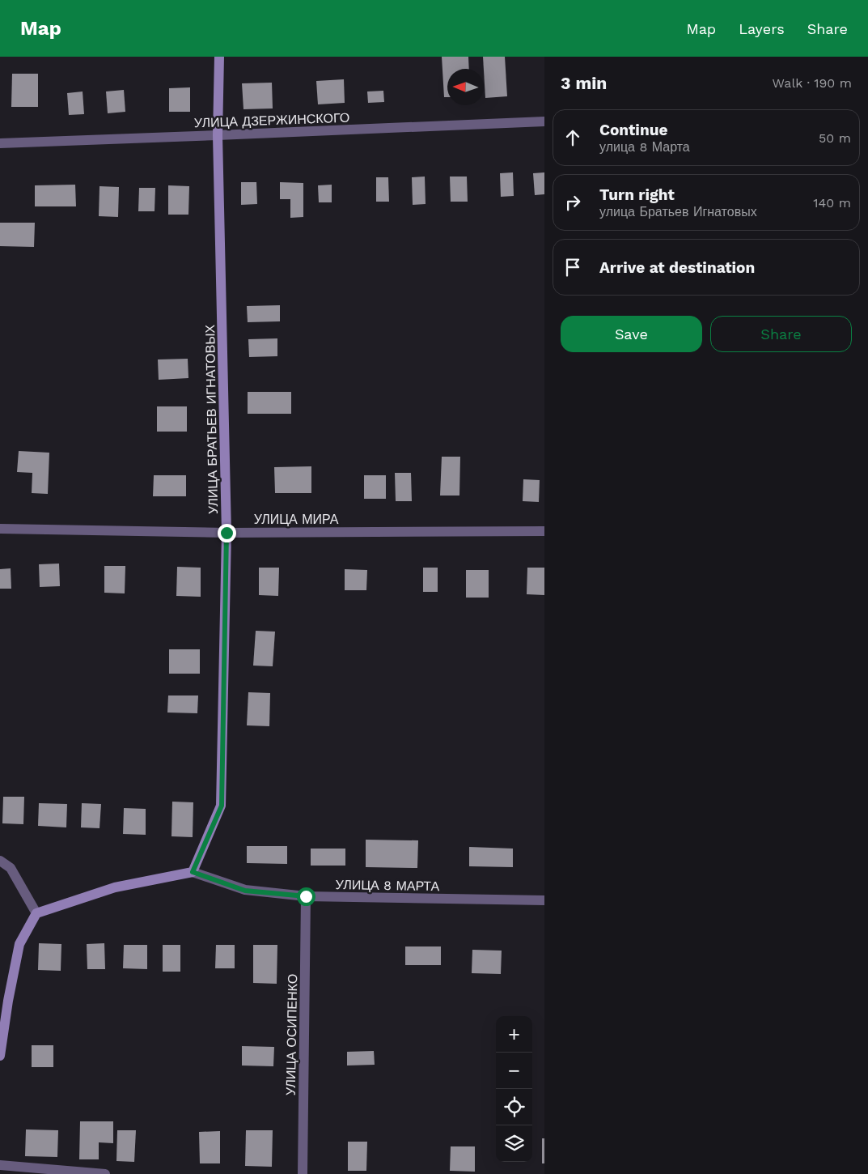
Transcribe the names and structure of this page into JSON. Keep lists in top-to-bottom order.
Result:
{
  "streets": {
    "street": [
      "УЛИЦА ДЗЕРЖИНСКОГО",
      "УЛИЦА БРАТЬЕВ ИГНАТОВЫХ",
      "УЛИЦА МИРА",
      "УЛИЦА 8 МАРТА",
      "УЛИЦА ОСИПЕНКО"
    ]
  },
  "crossings": [
    ["УЛИЦА ДЗЕРЖИНСКОГО", "УЛИЦА БРАТЬЕВ ИГНАТОВЫХ"],
    ["УЛИЦА БРАТЬЕВ ИГНАТОВЫХ", "УЛИЦА МИРА"],
    ["УЛИЦА БРАТЬЕВ ИГНАТОВЫХ", "УЛИЦА 8 МАРТА"],
    ["УЛИЦА 8 МАРТА", "УЛИЦА ОСИПЕНКО"]
  ],
  "north": "left",
  "page": {
    "header": "Map",
    "nav": ["Map", "Layers", "Share"],
    "heading": ["3 min", "Walk · 190 m"],
    "list": [
      ["Continue", "улица 8 Марта", "50 m"],
      ["Turn right", "улица Братьев Игнатовых", "140 m"],
      "Arrive at destination"
    ],
    "buttons": ["Save", "Share"],
    "map_buttons": ["+", "−"]
  }
}
